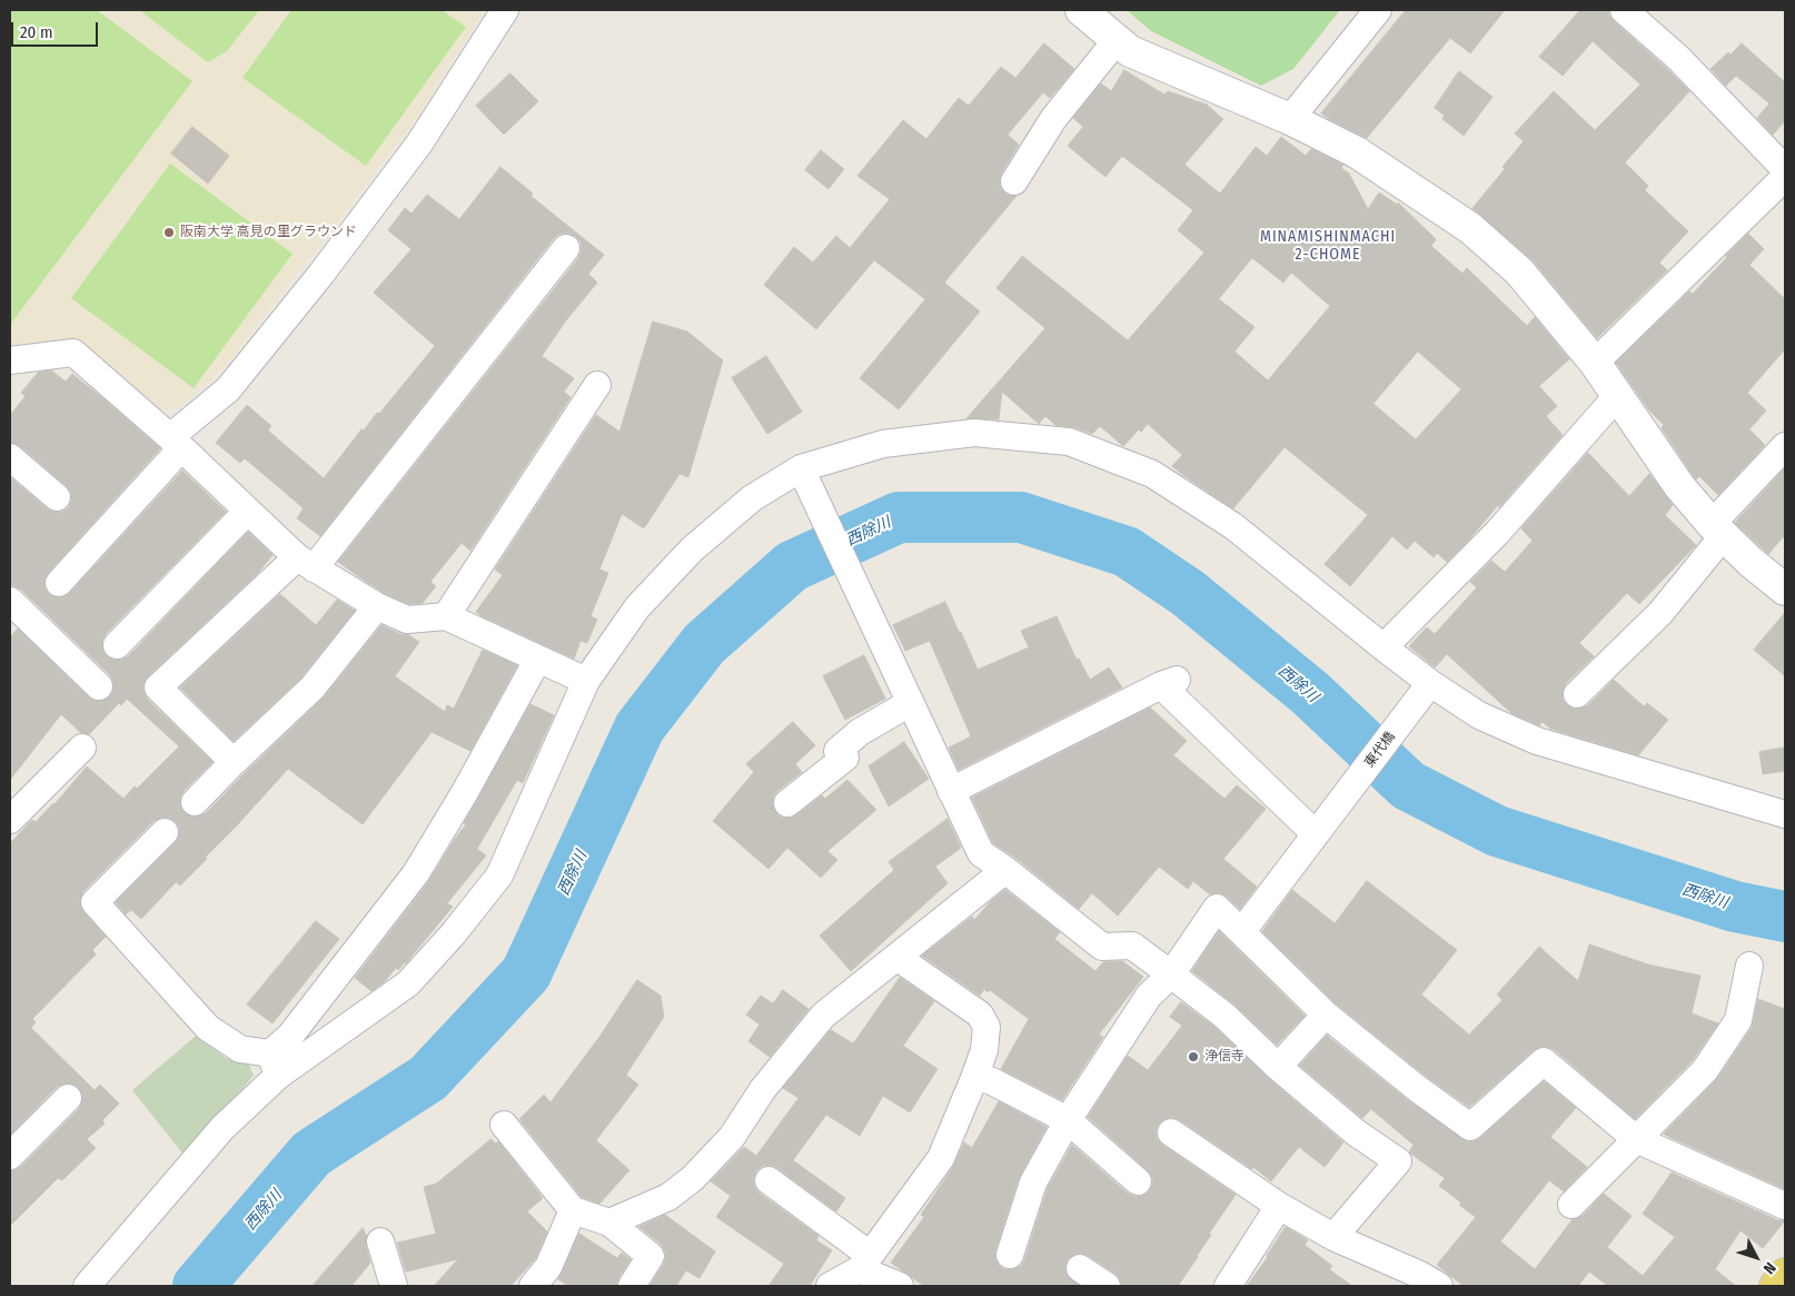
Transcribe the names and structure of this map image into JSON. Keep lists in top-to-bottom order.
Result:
{
  "streets": {
    "street": ["東代橋"]
  },
  "districts": ["MINAMISHINMACHI 2-CHOME"],
  "water": ["西除川"],
  "places": ["阪南大学 高見の里グラウンド", "浄信寺"],
  "scale_bar": "20 m",
  "north": "bottom right"
}
